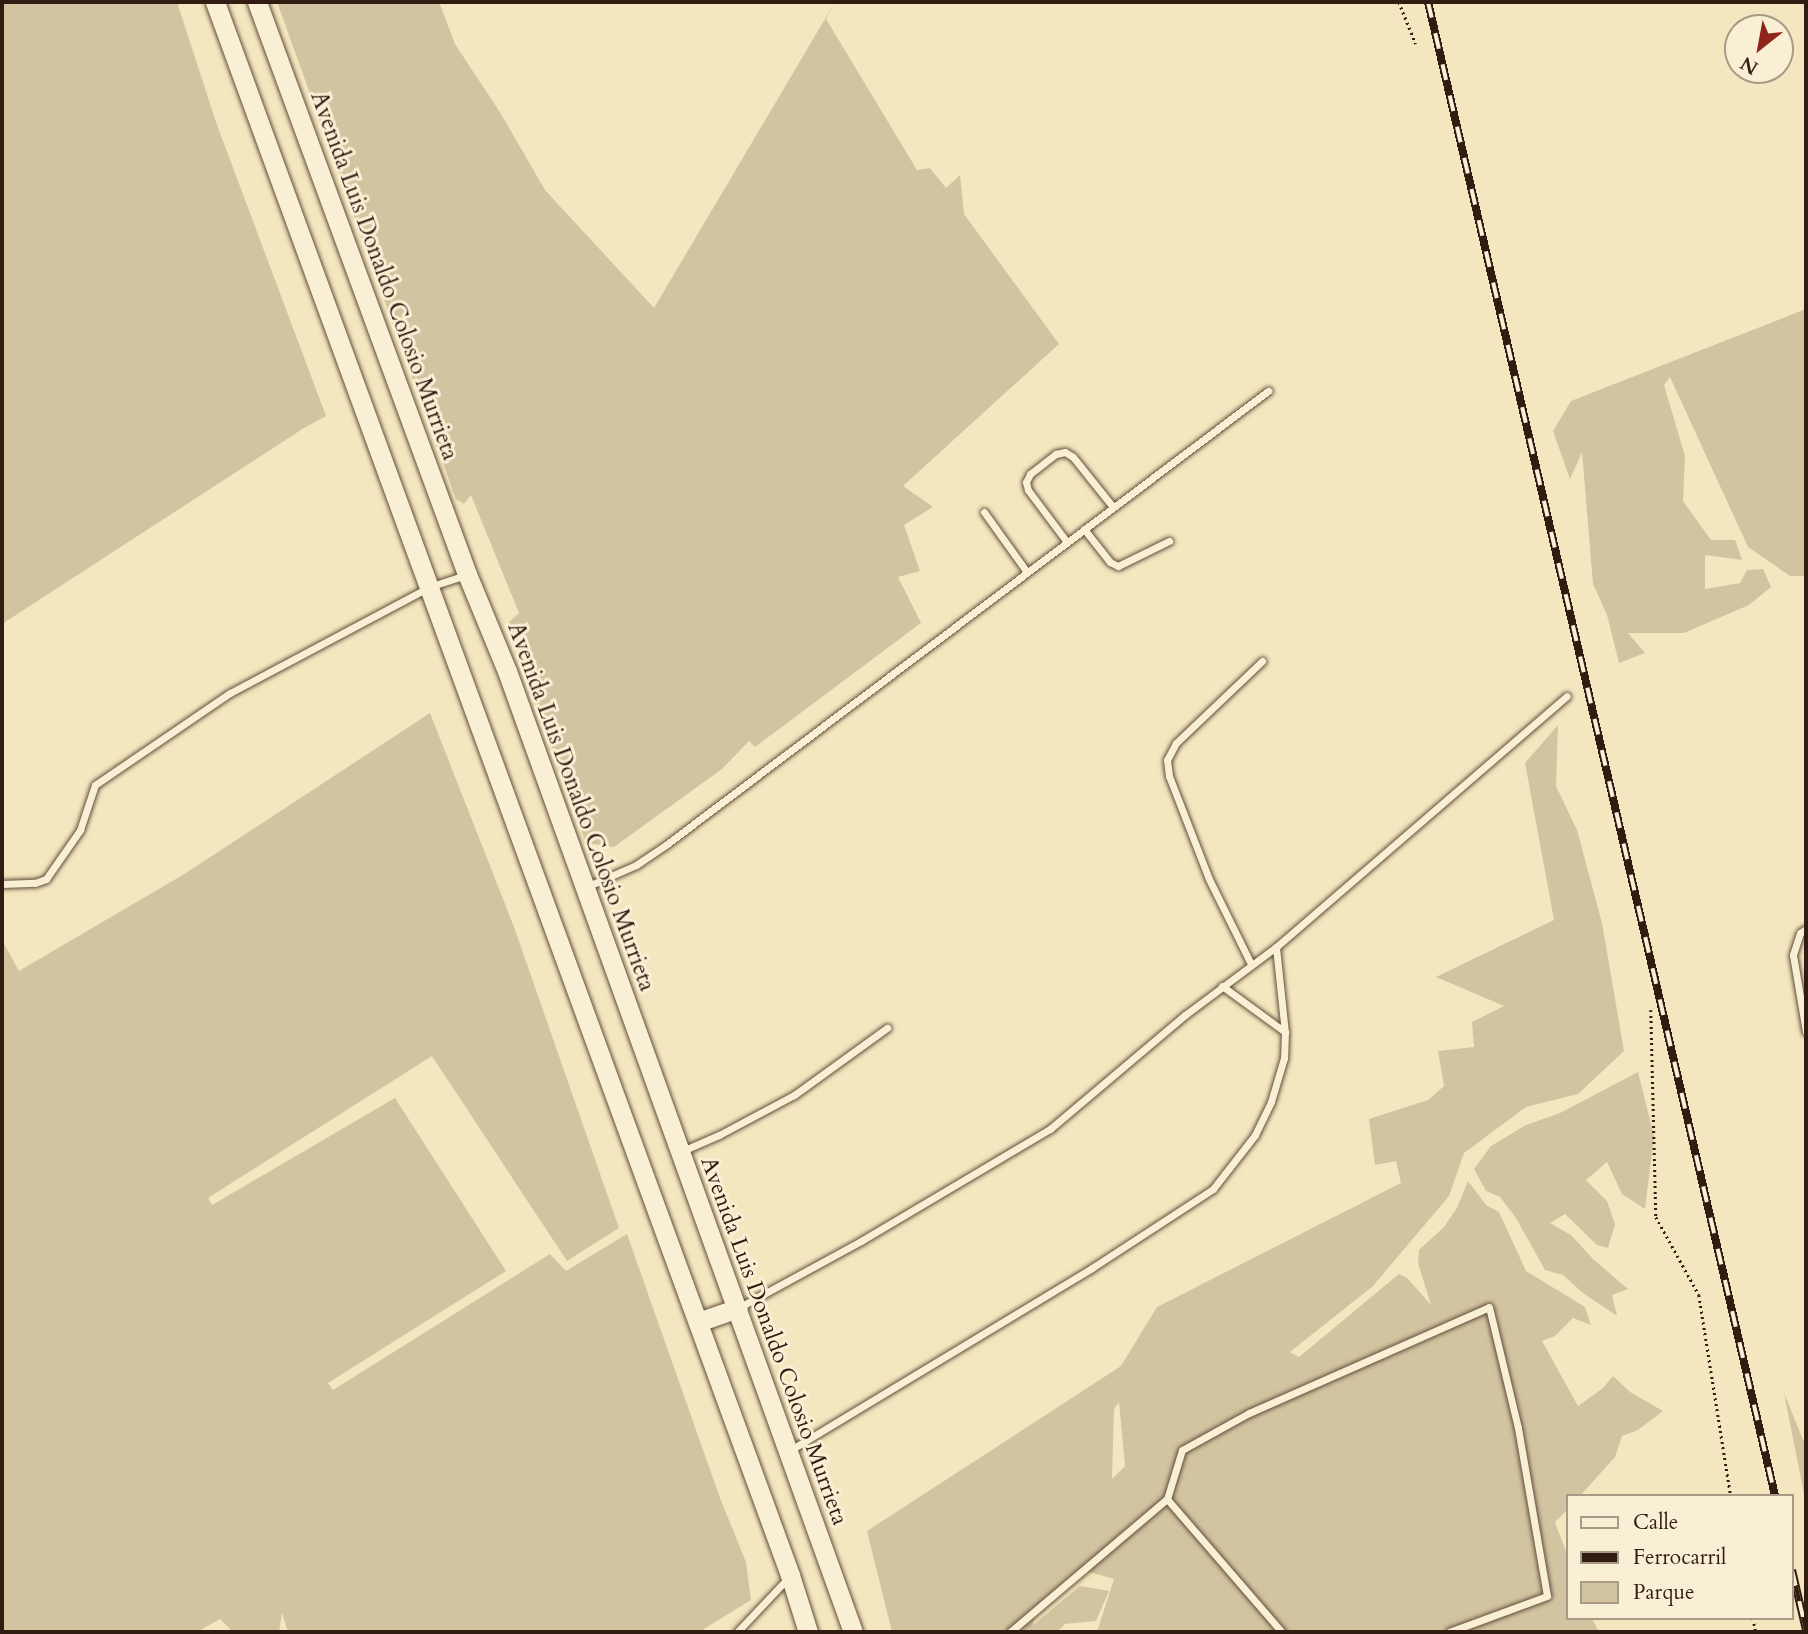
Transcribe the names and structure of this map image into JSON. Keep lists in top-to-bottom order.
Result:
{
  "streets": {
    "main road": ["Avenida Luis Donaldo Colosio Murrieta"]
  },
  "legend": ["Calle", "Ferrocarril", "Parque"],
  "north": "bottom left"
}
